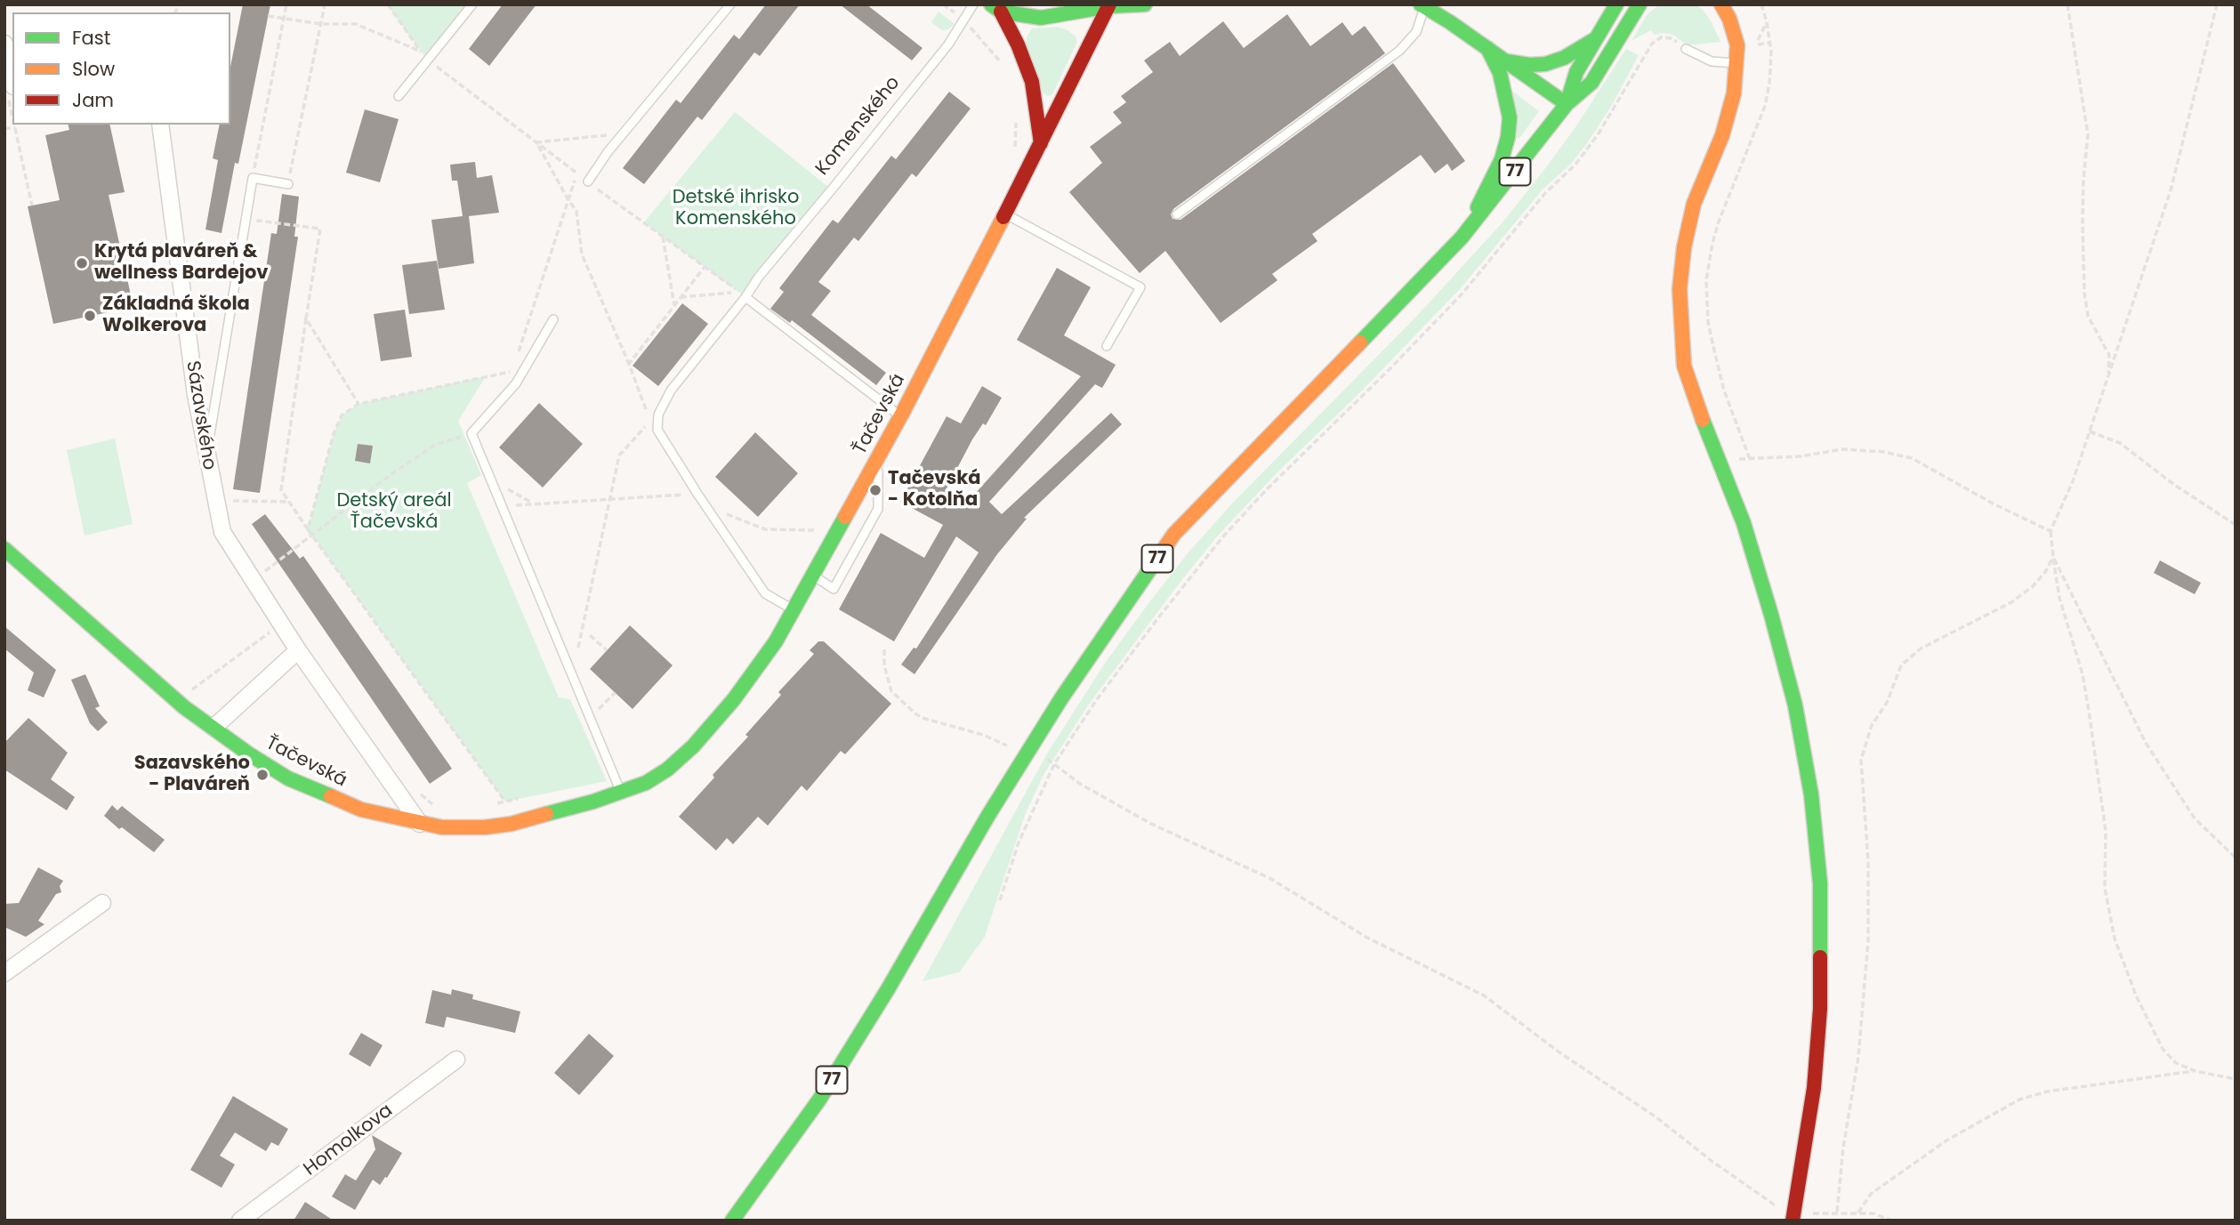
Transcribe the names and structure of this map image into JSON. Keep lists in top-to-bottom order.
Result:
{
  "streets": {
    "street": [
      "77",
      "Ťačevská",
      "Sázavského",
      "Homolkova"
    ],
    "lane": ["Komenského"]
  },
  "crossings": [
    ["Ťačevská", "Sázavského"]
  ],
  "parks": ["Detské ihrisko Komenského", "Detský areál Ťačevská"],
  "places": [
    "Krytá plaváreň & wellness Bardejov",
    "Základná škola Wolkerova",
    "Tačevská - Kotolňa",
    "Sazavského - Plaváreň"
  ],
  "legend": ["Fast", "Slow", "Jam"]
}
